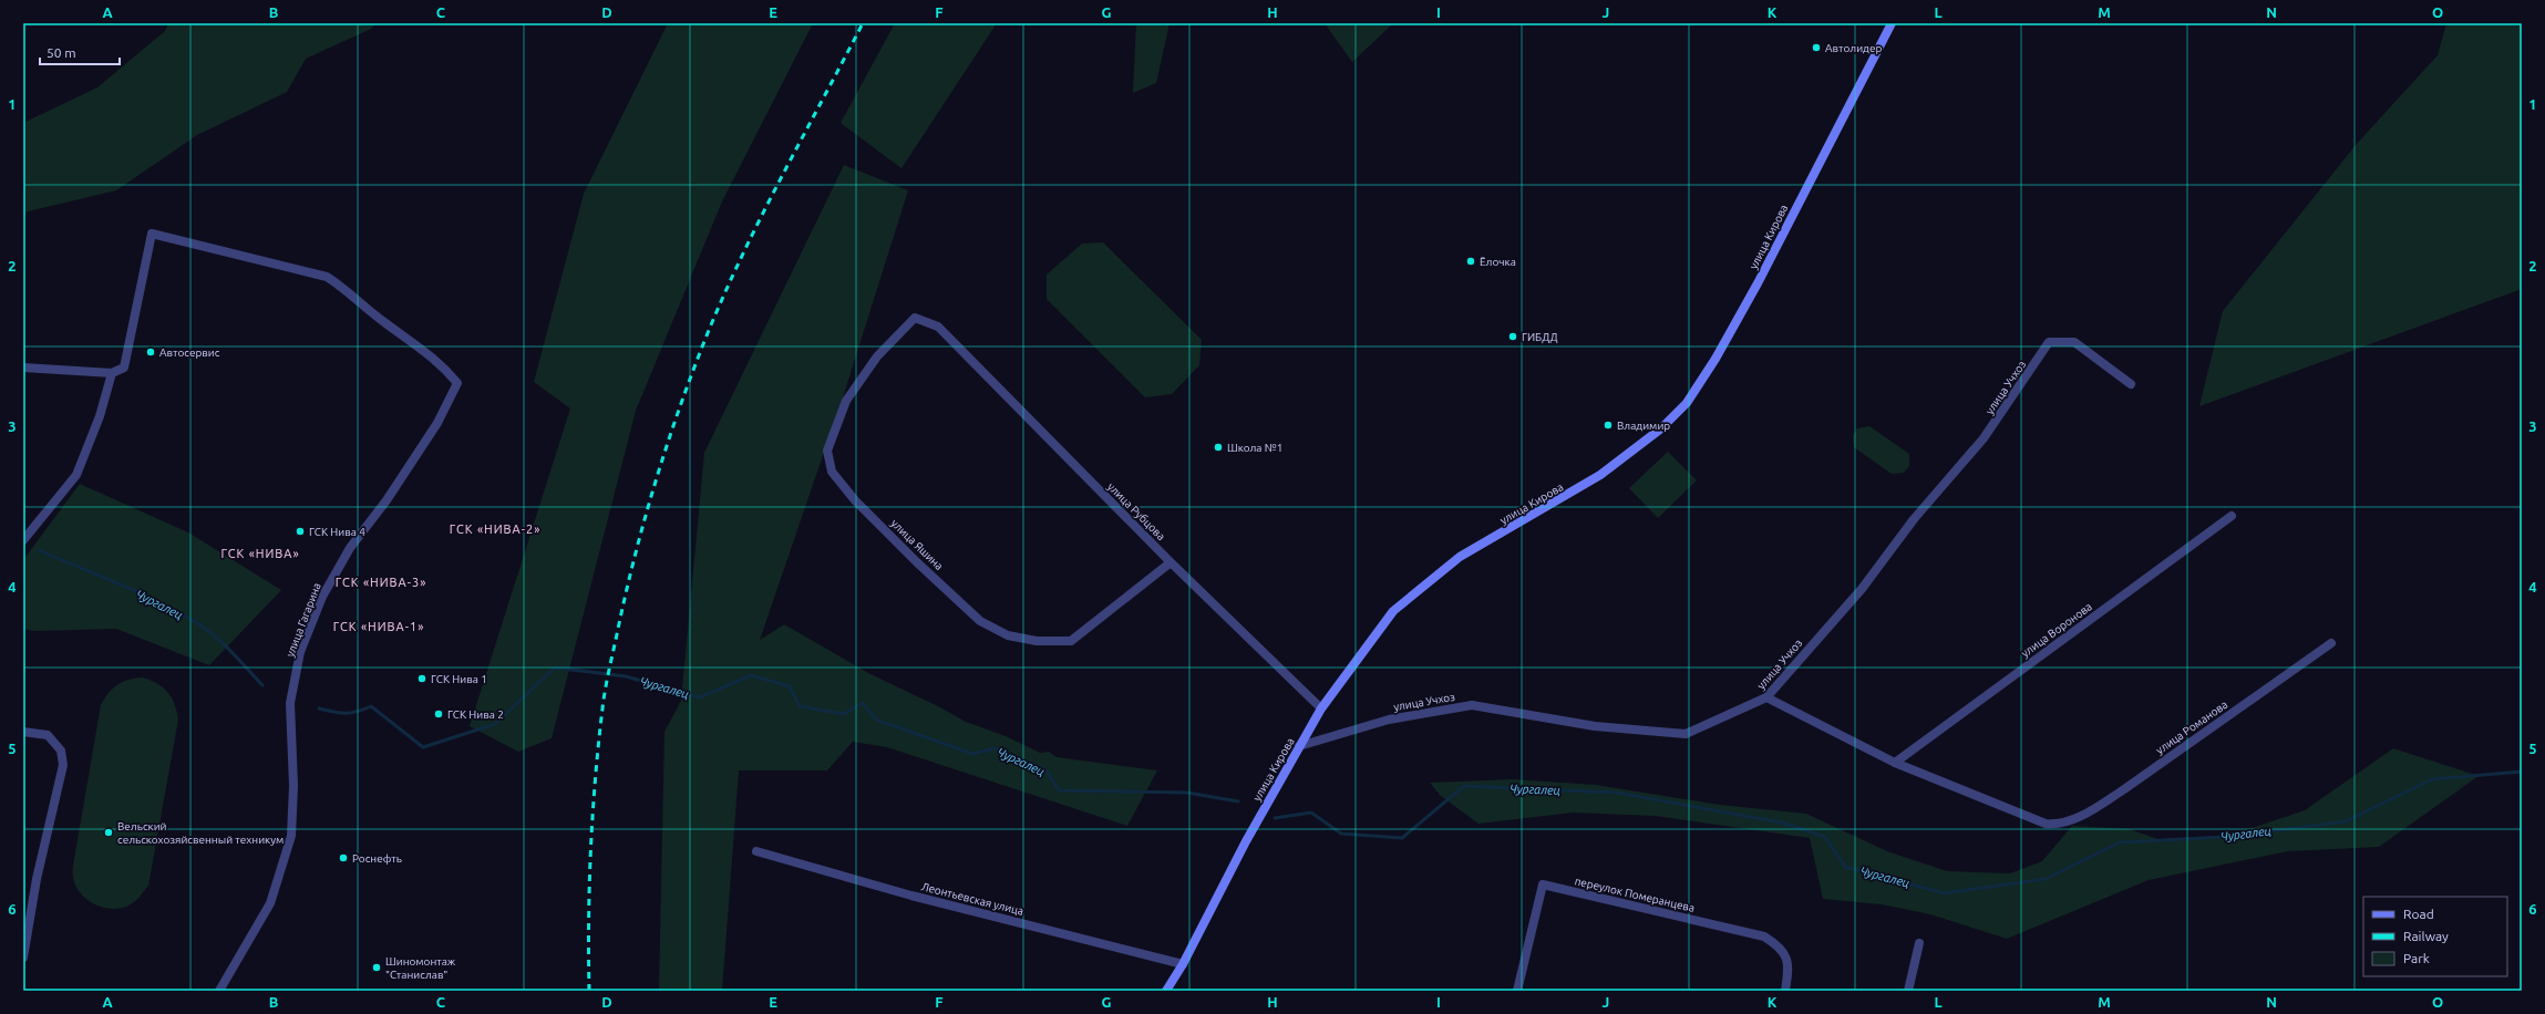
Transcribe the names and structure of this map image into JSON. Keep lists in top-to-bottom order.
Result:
{
  "streets": {
    "main road": ["улица Кирова"],
    "street": [
      "улица Учхоз",
      "улица Рубцова",
      "улица Яшина",
      "улица Гагарина",
      "улица Воронова",
      "улица Романова",
      "переулок Померанцева",
      "Леонтьевская улица"
    ]
  },
  "crossings": [
    ["улица Кирова", "улица Учхоз"],
    ["улица Кирова", "улица Рубцова"],
    ["улица Кирова", "Леонтьевская улица"],
    ["улица Рубцова", "улица Яшина"],
    ["улица Воронова", "улица Романова"]
  ],
  "districts": [
    "ГСК «НИВА-2»",
    "ГСК «НИВА»",
    "ГСК «НИВА-3»",
    "ГСК «НИВА-1»"
  ],
  "water": ["Чургалец"],
  "places": [
    "Автолидер",
    "Ёлочка",
    "ГИБДД",
    "Автосервис",
    "Владимир",
    "Школа №1",
    "ГСК Нива 4",
    "ГСК Нива 1",
    "ГСК Нива 2",
    "Вельский сельскохозяйсвенный техникум",
    "Роснефть",
    "Шиномонтаж \"Станислав\""
  ],
  "legend": ["Road", "Railway", "Park"],
  "scale_bar": "50 m",
  "grid": {
    "columns": [
      "A",
      "B",
      "C",
      "D",
      "E",
      "F",
      "G",
      "H",
      "I",
      "J",
      "K",
      "L",
      "M",
      "N",
      "O"
    ],
    "rows": [
      "1",
      "2",
      "3",
      "4",
      "5",
      "6"
    ]
  }
}
